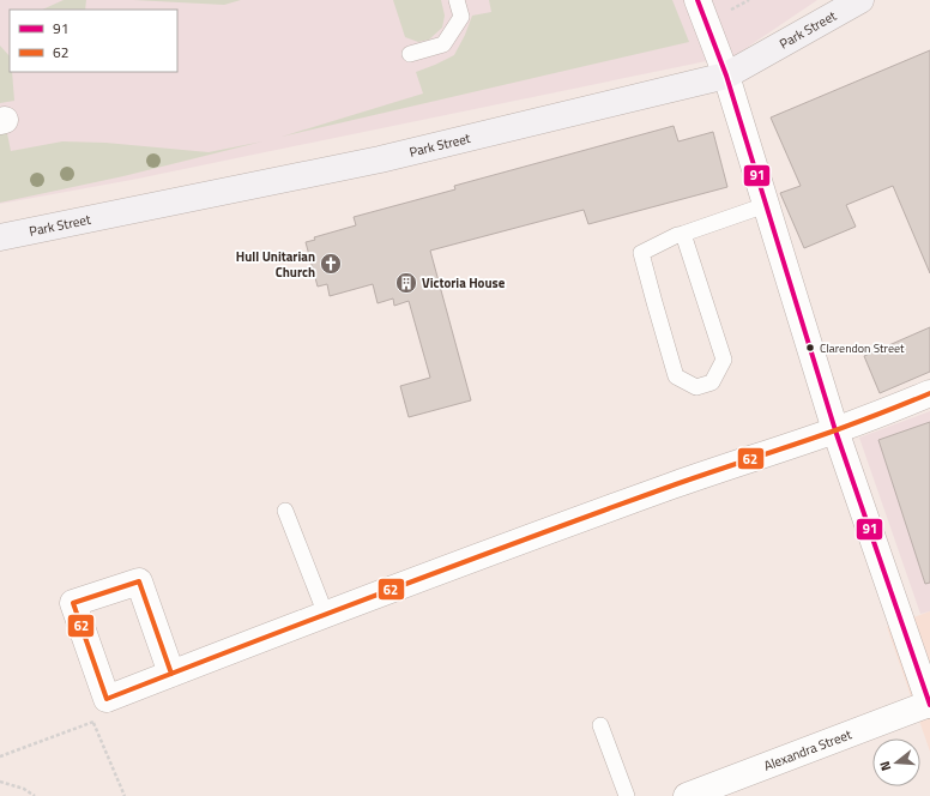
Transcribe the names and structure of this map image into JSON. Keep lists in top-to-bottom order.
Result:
{
  "streets": {
    "street": ["Park Street", "Alexandra Street"]
  },
  "places": {
    "church": ["Hull Unitarian Church"],
    "building": ["Victoria House"],
    "other": ["Clarendon Street"]
  },
  "lines": ["transit line 91", "transit line 62"],
  "legend": ["91", "62"],
  "north": "left"
}
